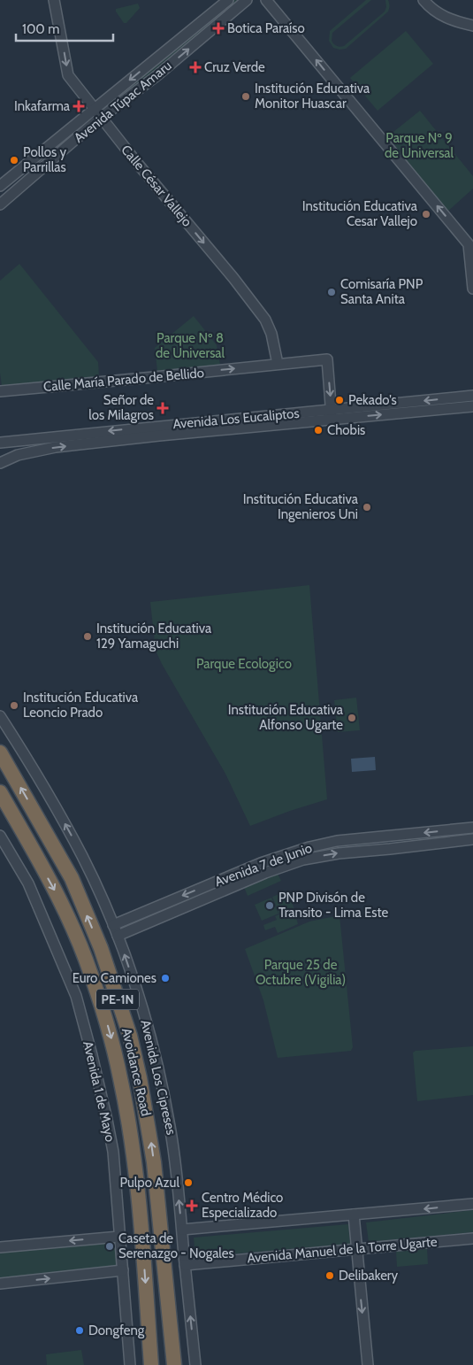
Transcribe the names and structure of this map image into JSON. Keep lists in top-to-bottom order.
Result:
{
  "streets": {
    "highway": ["PE-1N", "Avoidance Road"],
    "street": [
      "Avenida Túpac Amaru",
      "Calle César Vallejo",
      "Calle María Parado de Bellido",
      "Avenida Los Eucaliptos",
      "Avenida 7 de Junio",
      "Avenida Los Cipreses",
      "Avenida 1 de Mayo",
      "Avenida Manuel de la Torre Ugarte"
    ]
  },
  "crossings": [
    ["Avenida Túpac Amaru", "Calle César Vallejo"],
    ["Calle César Vallejo", "Calle María Parado de Bellido"],
    ["Calle María Parado de Bellido", "Avenida Los Eucaliptos"],
    ["Avenida 7 de Junio", "Avenida Los Cipreses"],
    ["Avenida Los Cipreses", "Avenida Manuel de la Torre Ugarte"]
  ],
  "one_way": ["Calle César Vallejo", "Calle María Parado de Bellido", "Avenida Los Cipreses"],
  "parks": [
    "Parque Nº 9 de Universal",
    "Parque Nº 8 de Universal",
    "Parque Ecologico",
    "Parque 25 de Octubre (Vigilia)"
  ],
  "places": {
    "health": [
      "Botica Paraíso",
      "Cruz Verde",
      "Inkafarma",
      "Señor de los Milagros",
      "Centro Médico Especializado"
    ],
    "other": [
      "Institución Educativa Monitor Huascar",
      "Pollos y Parrillas",
      "Institución Educativa Cesar Vallejo",
      "Comisaría PNP Santa Anita",
      "Pekado's",
      "Chobis",
      "Institución Educativa Ingenieros Uni",
      "Institución Educativa 129 Yamaguchi",
      "Institución Educativa Leoncio Prado",
      "Institución Educativa Alfonso Ugarte",
      "PNP Divisón de Transito - Lima Este",
      "Euro Camiones",
      "Pulpo Azul",
      "Caseta de Serenazgo - Nogales",
      "Delibakery",
      "Dongfeng"
    ]
  },
  "scale_bar": "100 m"
}
